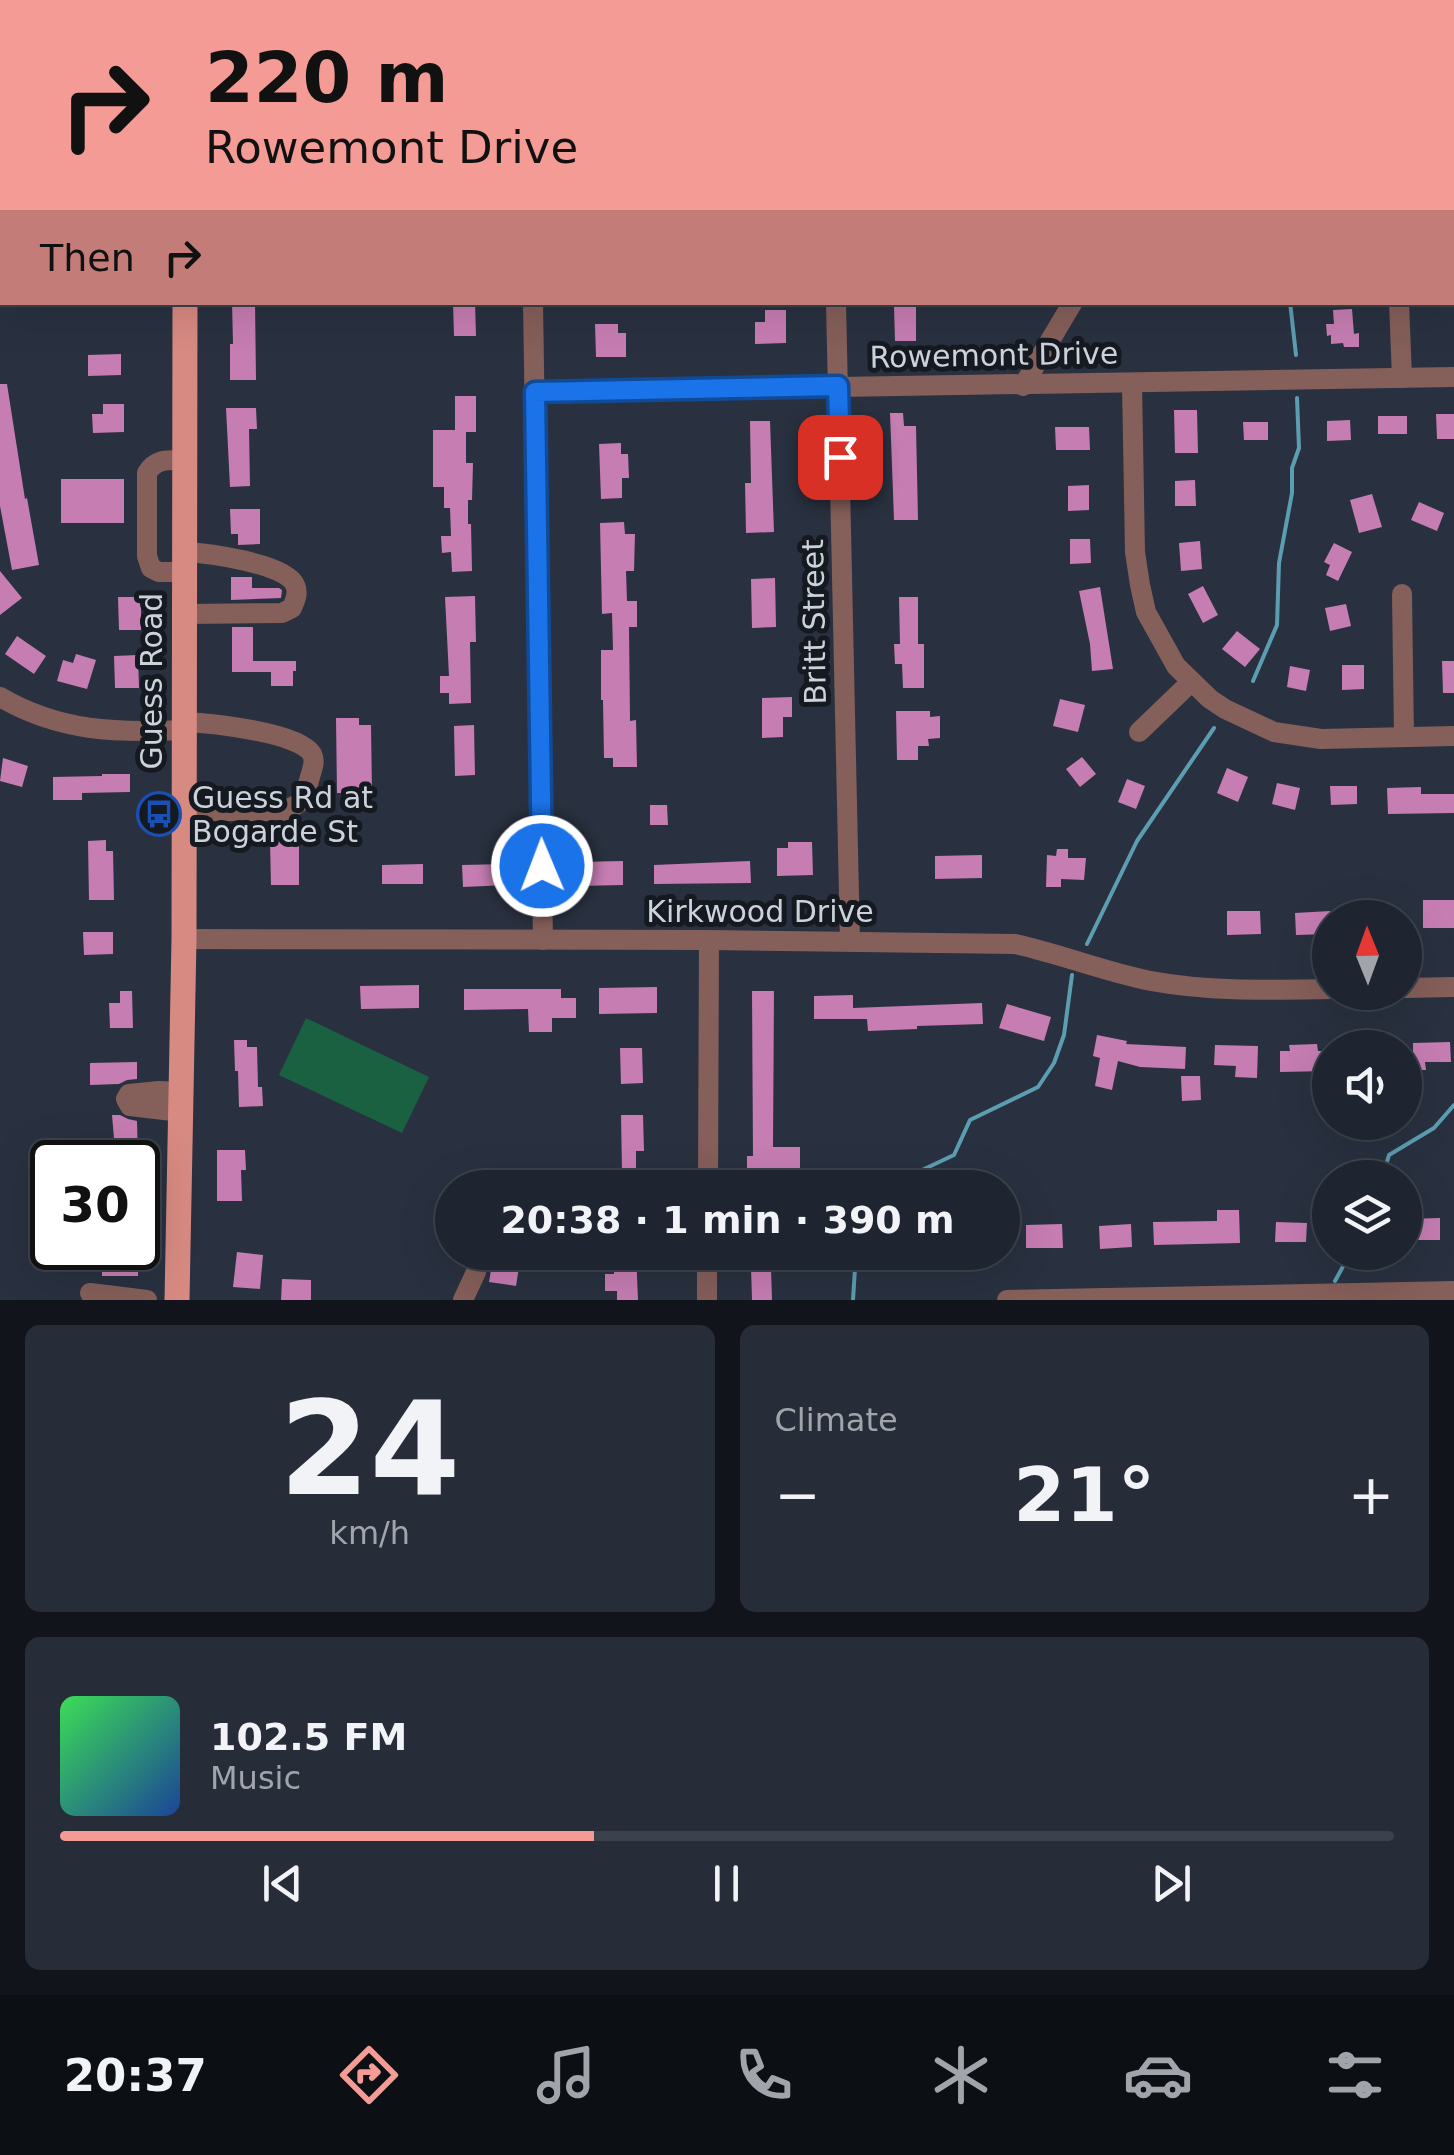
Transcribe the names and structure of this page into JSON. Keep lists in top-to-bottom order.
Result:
{
  "streets": {
    "main road": ["Guess Road"],
    "street": ["Rowemont Drive", "Britt Street", "Kirkwood Drive"]
  },
  "crossings": [
    ["Rowemont Drive", "Britt Street"],
    ["Britt Street", "Kirkwood Drive"],
    ["Guess Road", "Kirkwood Drive"]
  ],
  "places": {
    "bus stop": ["Guess Rd at Bogarde St"]
  },
  "north": "top",
  "page": {
    "turn": ["220 m", "Rowemont Drive"],
    "then": "Then",
    "limit": "30",
    "trip": "20:38 · 1 min · 390 m",
    "tile": [
      ["24", "km/h"],
      "Climate"
    ],
    "heat": ["−", "21°", "+"],
    "song": ["102.5 FM", "Music"],
    "tabs": "20:37"
  }
}
